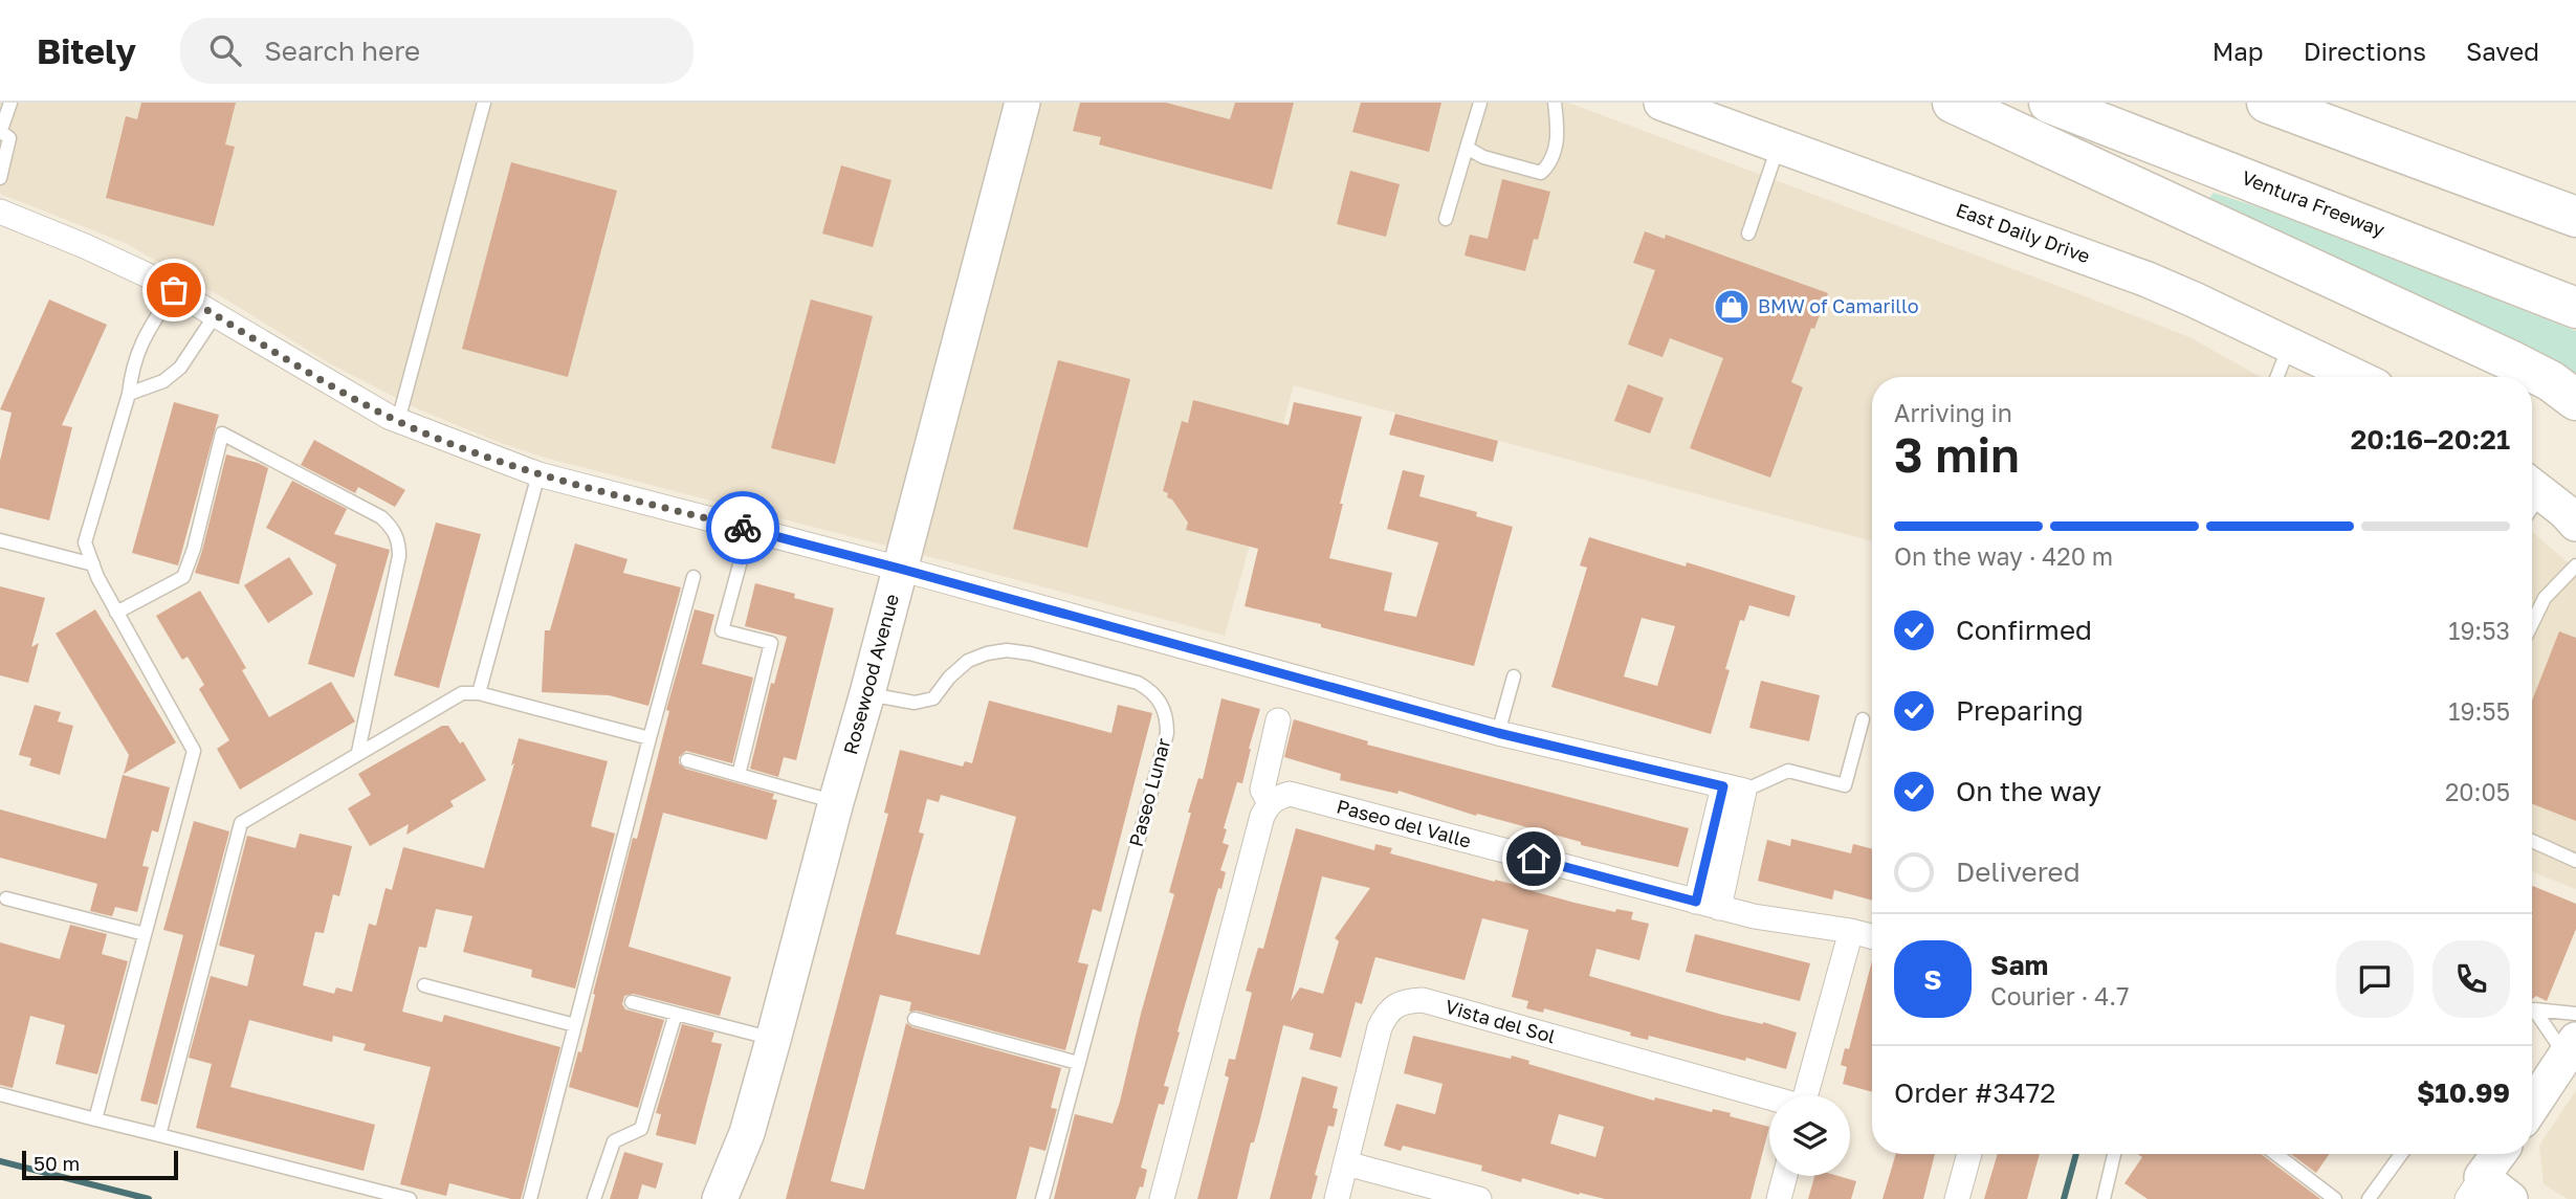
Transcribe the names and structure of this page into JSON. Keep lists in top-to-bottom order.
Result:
{
  "streets": {
    "highway": ["Ventura Freeway"],
    "main road": ["East Daily Drive", "Rosewood Avenue"],
    "street": ["Paseo del Valle", "Vista del Sol"],
    "lane": ["Paseo Lunar"]
  },
  "crossings": [
    ["Rosewood Avenue", "Paseo Lunar"]
  ],
  "places": {
    "shop": ["BMW of Camarillo"]
  },
  "scale_bar": "50 m",
  "page": {
    "header": "Bitely",
    "search": "Search here",
    "nav": ["Map", "Directions", "Saved"],
    "heading": ["3 min", "Arriving in", "20:16–20:21"],
    "panel": [
      "Sam",
      "Courier · 4.7",
      "Order #3472",
      "$10.99"
    ],
    "bar": "On the way · 420 m",
    "list": [
      ["Confirmed", "19:53"],
      ["Preparing", "19:55"],
      ["On the way", "20:05"],
      "Delivered"
    ],
    "round": "S",
    "scale": "50 m"
  }
}
